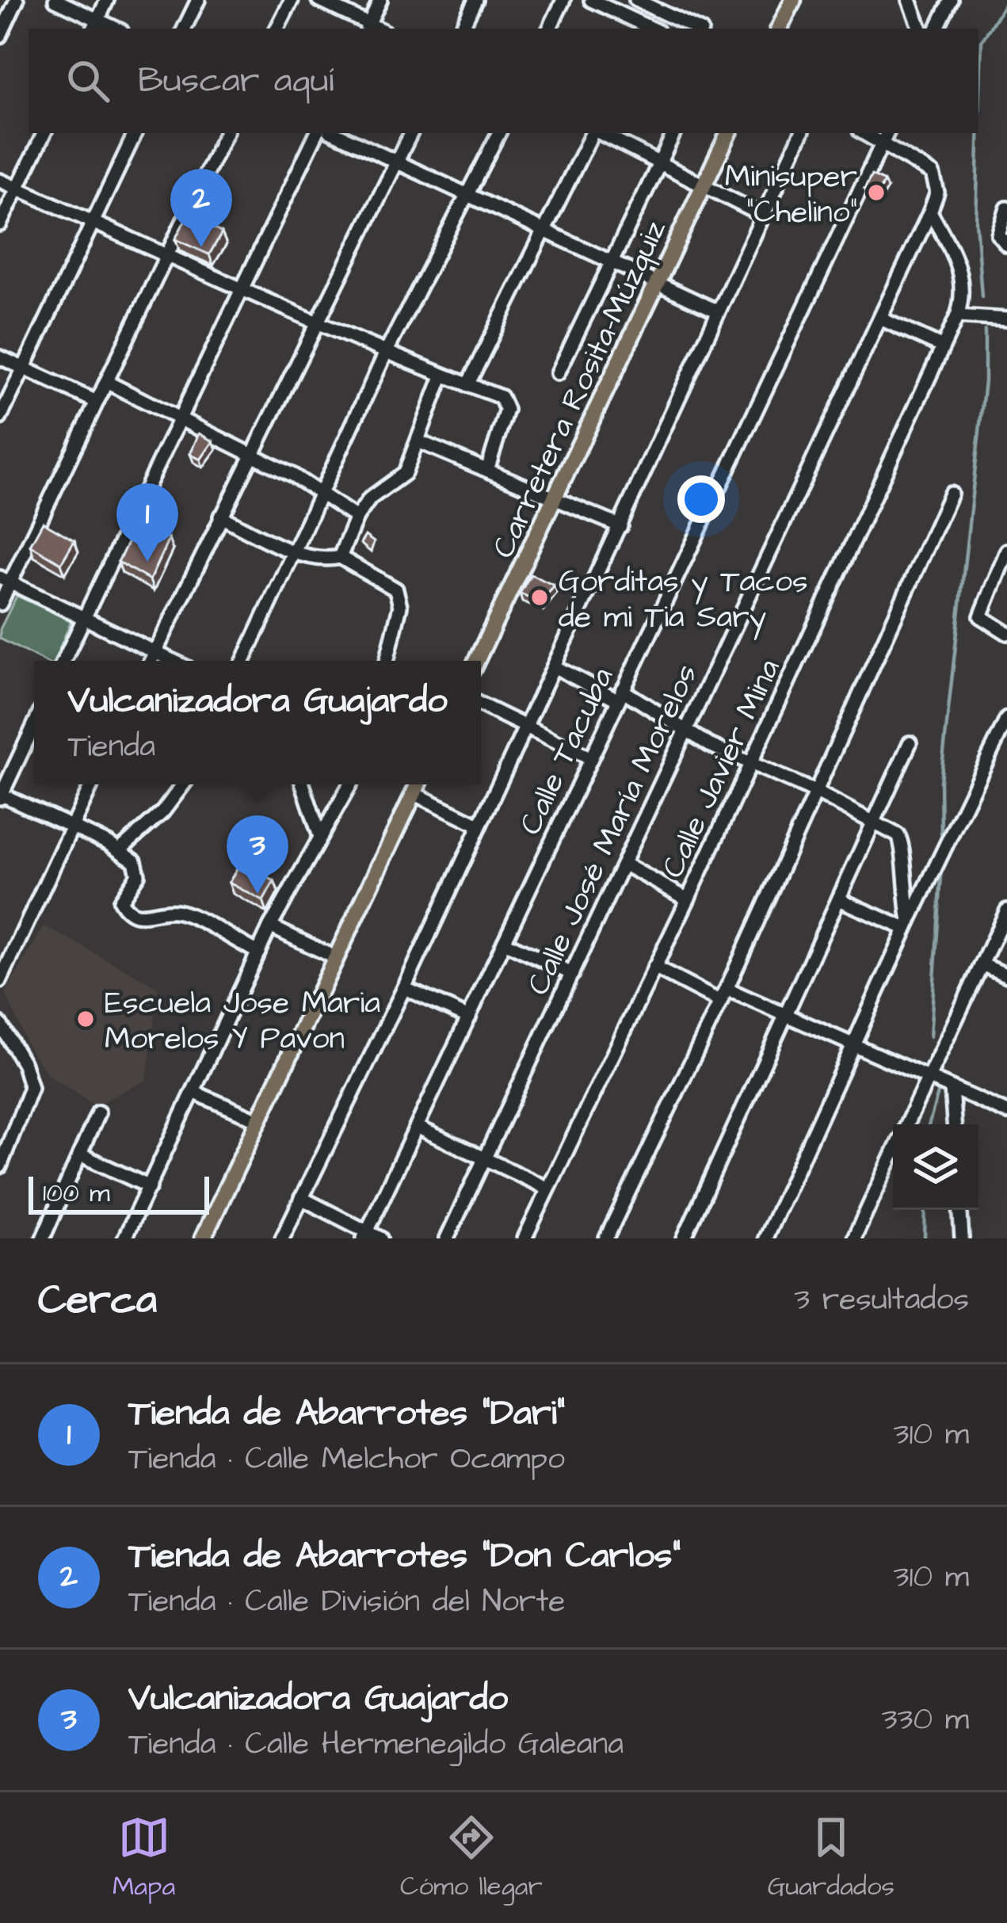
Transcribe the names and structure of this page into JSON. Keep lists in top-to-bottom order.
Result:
{
  "streets": {
    "main road": ["Carretera Rosita-Múzquiz"],
    "street": ["Calle Tacuba", "Calle Javier Mina", "Calle José María Morelos"]
  },
  "crossings": [
    ["Calle Tacuba", "Calle José María Morelos"]
  ],
  "places": ["Minisuper \"Chelino\"", "Gorditas y Tacos de mi Tia Sary", "Escuela Jose Maria Morelos Y Pavon"],
  "scale_bar": "100 m",
  "page": {
    "search": "Buscar aquí",
    "pins": ["2", "1", "3"],
    "popup": ["Vulcanizadora Guajardo", "Tienda"],
    "scale": "100 m",
    "heading": ["Cerca", "3 resultados"],
    "list": [
      {
        "mark": "1",
        "name": "Tienda de Abarrotes \"Dari\"",
        "note": "Tienda · Calle Melchor Ocampo",
        "value": "310 m"
      },
      {
        "mark": "2",
        "name": "Tienda de Abarrotes \"Don Carlos\"",
        "note": "Tienda · Calle División del Norte",
        "value": "310 m"
      },
      {
        "mark": "3",
        "name": "Vulcanizadora Guajardo",
        "note": "Tienda · Calle Hermenegildo Galeana",
        "value": "330 m"
      }
    ],
    "nav": ["Mapa", "Cómo llegar", "Guardados"]
  }
}
